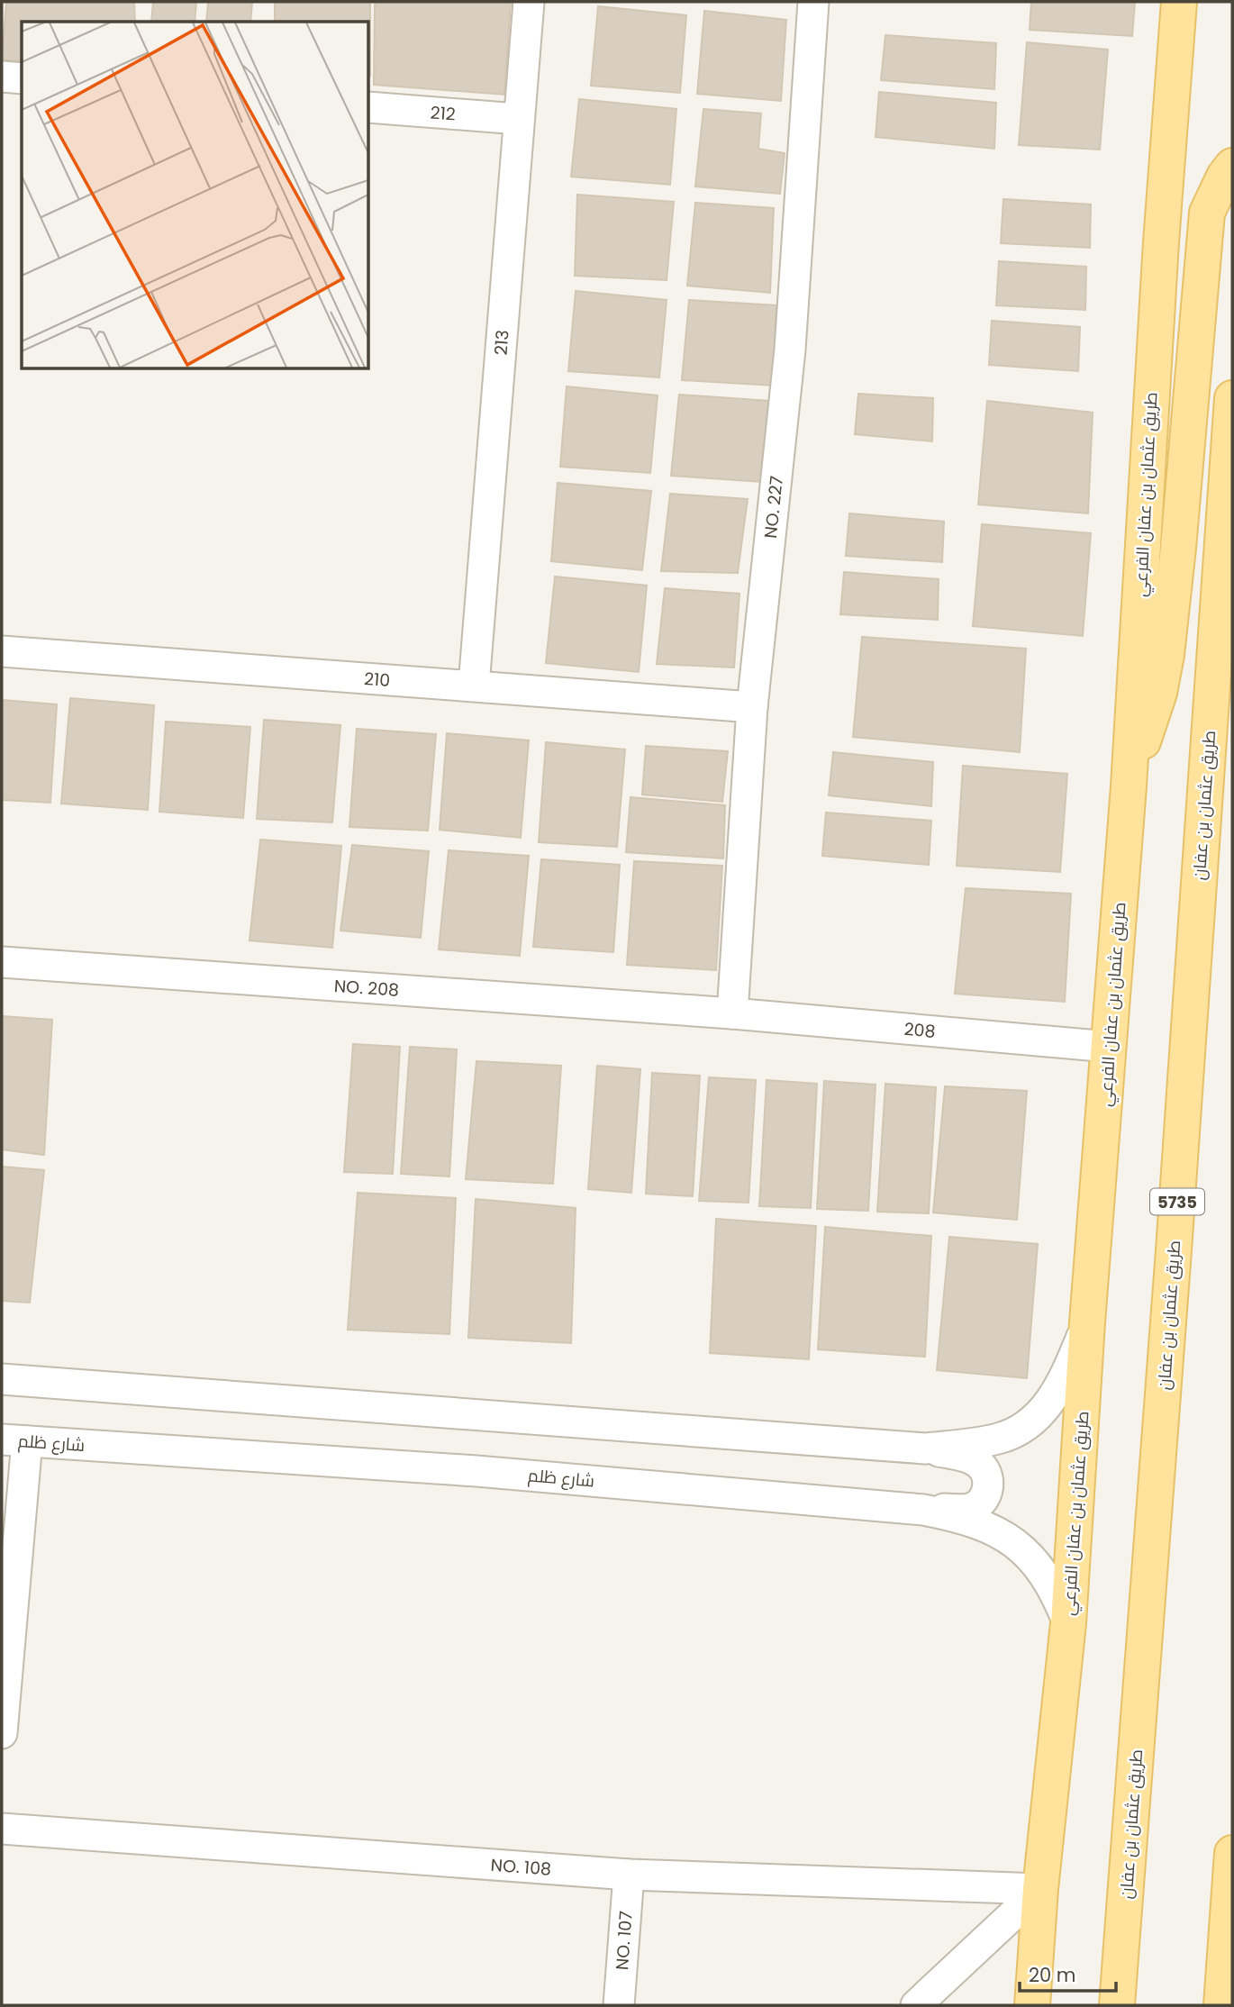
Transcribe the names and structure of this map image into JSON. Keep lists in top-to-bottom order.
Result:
{
  "streets": {
    "main road": ["طريق عثمان بن عفان الفرعي", "طريق عثمان بن عفان", "5735"],
    "street": [
      "212",
      "213",
      "NO. 227",
      "210",
      "NO. 208",
      "208",
      "شارع ظلم",
      "NO. 108",
      "NO. 107"
    ]
  },
  "crossings": [
    ["212", "213"],
    ["213", "210"],
    ["طريق عثمان بن عفان الفرعي", "208"],
    ["طريق عثمان بن عفان الفرعي", "شارع ظلم"],
    ["طريق عثمان بن عفان الفرعي", "NO. 108"],
    ["NO. 227", "210"],
    ["NO. 227", "NO. 208"],
    ["NO. 227", "208"],
    ["NO. 208", "208"],
    ["NO. 108", "NO. 107"]
  ],
  "scale_bar": "20 m"
}
